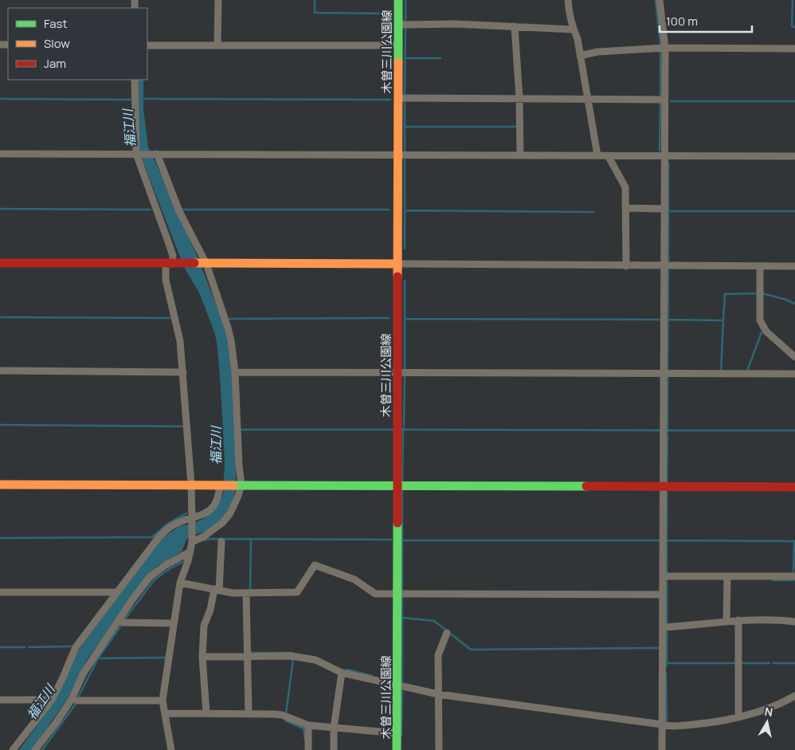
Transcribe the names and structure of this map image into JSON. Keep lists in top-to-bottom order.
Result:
{
  "streets": {
    "street": ["木曽三川公園線"]
  },
  "water": ["福江川"],
  "legend": ["Fast", "Slow", "Jam"],
  "scale_bar": "100 m",
  "north": "top"
}
